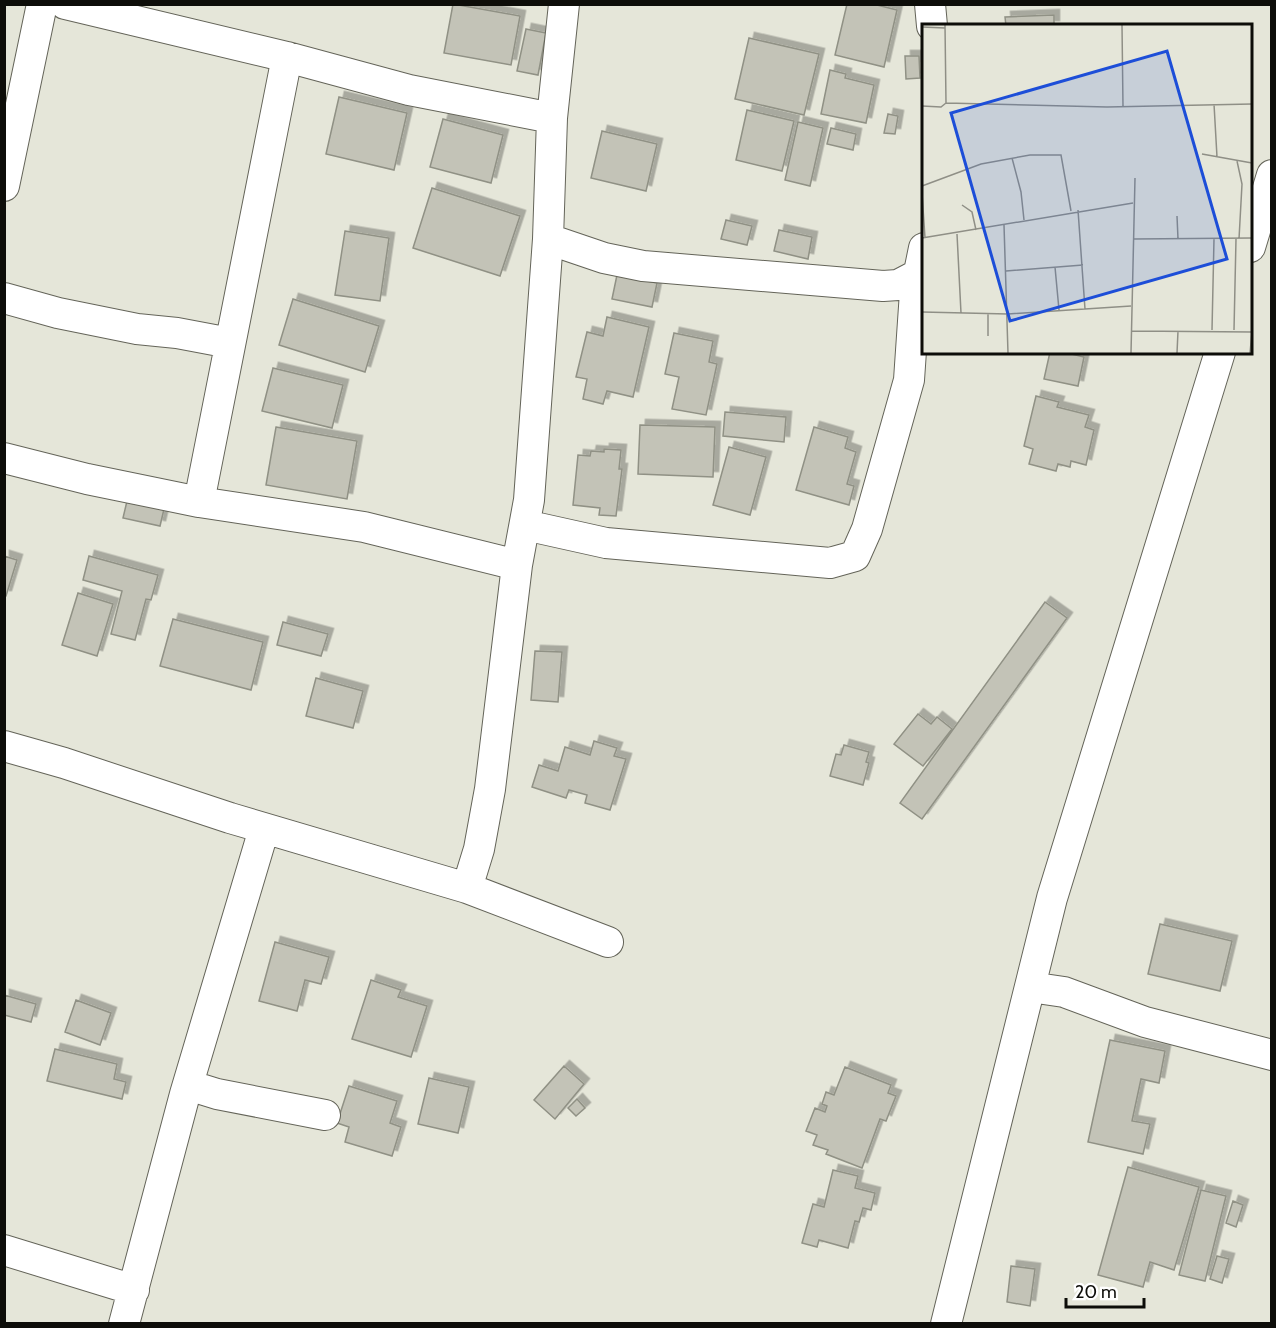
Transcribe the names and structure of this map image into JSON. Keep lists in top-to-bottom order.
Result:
{
  "scale_bar": "20 m"
}
